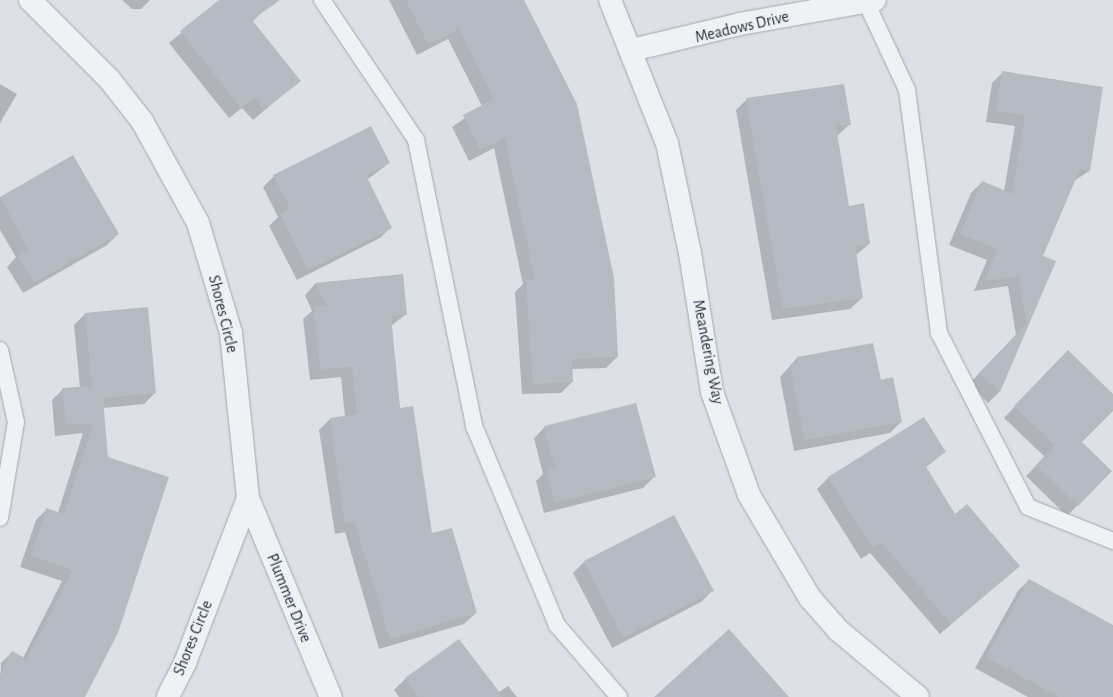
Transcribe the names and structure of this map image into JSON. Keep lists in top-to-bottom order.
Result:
{
  "streets": {
    "street": [
      "Meadows Drive",
      "Shores Circle",
      "Meandering Way",
      "Plummer Drive"
    ]
  },
  "crossings": [
    ["Meadows Drive", "Meandering Way"],
    ["Shores Circle", "Plummer Drive"]
  ]
}
